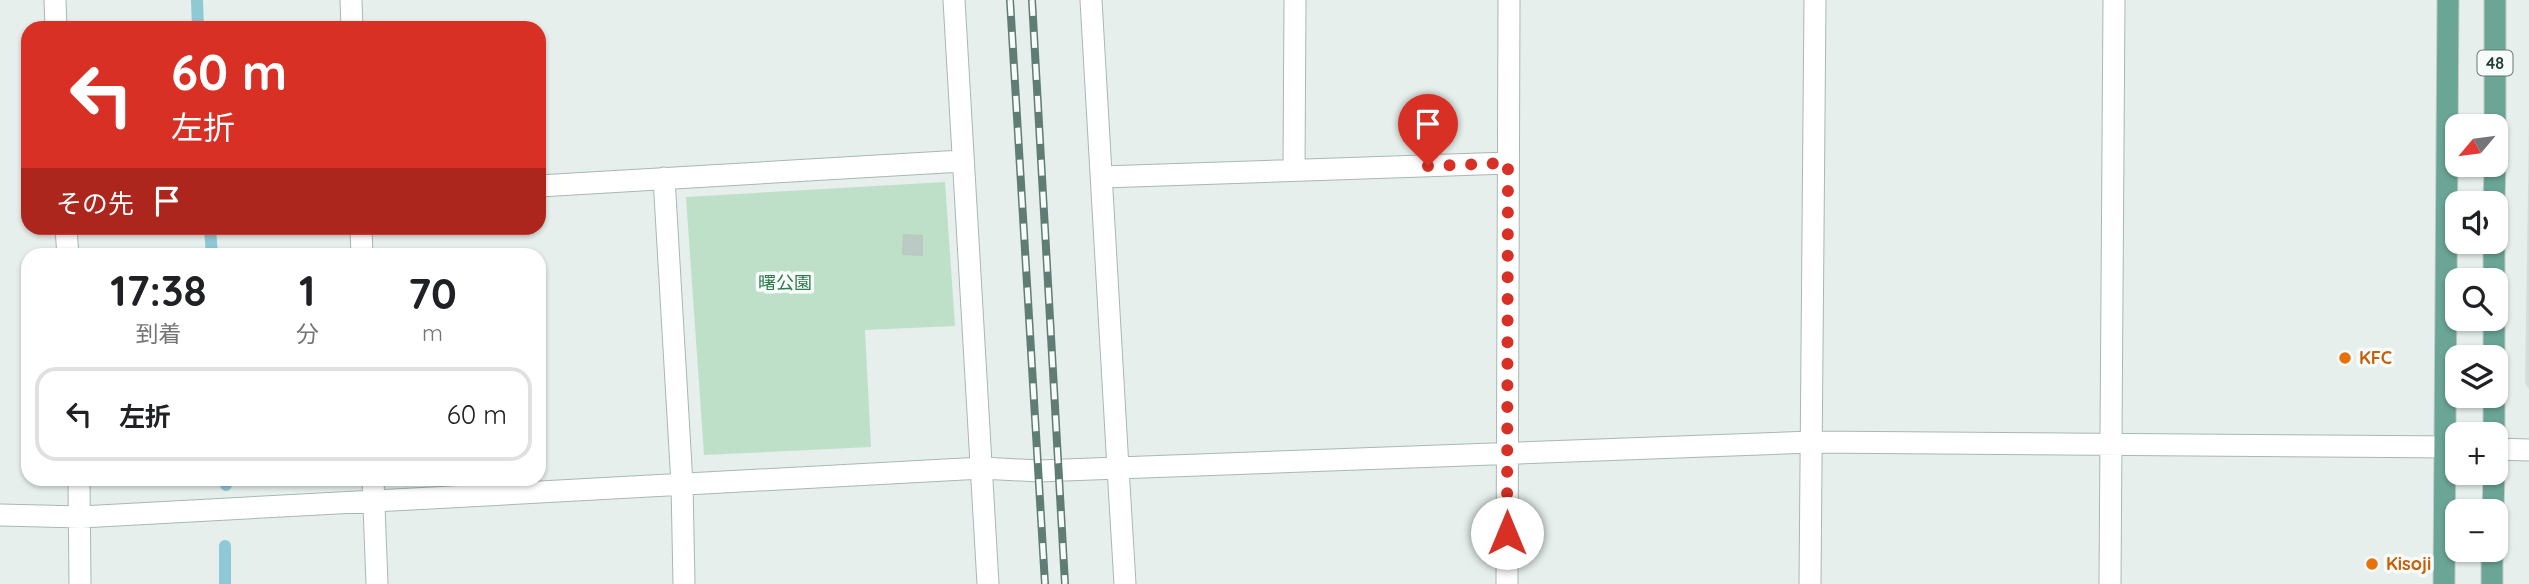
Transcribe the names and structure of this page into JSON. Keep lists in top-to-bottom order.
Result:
{
  "streets": {
    "main road": ["48"]
  },
  "parks": ["曙公園"],
  "places": ["KFC", "Kisoji"],
  "north": "bottom left",
  "page": {
    "turn": ["60 m", "左折"],
    "map_buttons": ["+", "−"],
    "then": "その先",
    "eta": [
      "17:38",
      "到着",
      "1",
      "分",
      "70",
      "m"
    ],
    "list": [
      {
        "name": "左折",
        "value": "60 m"
      }
    ]
  }
}
